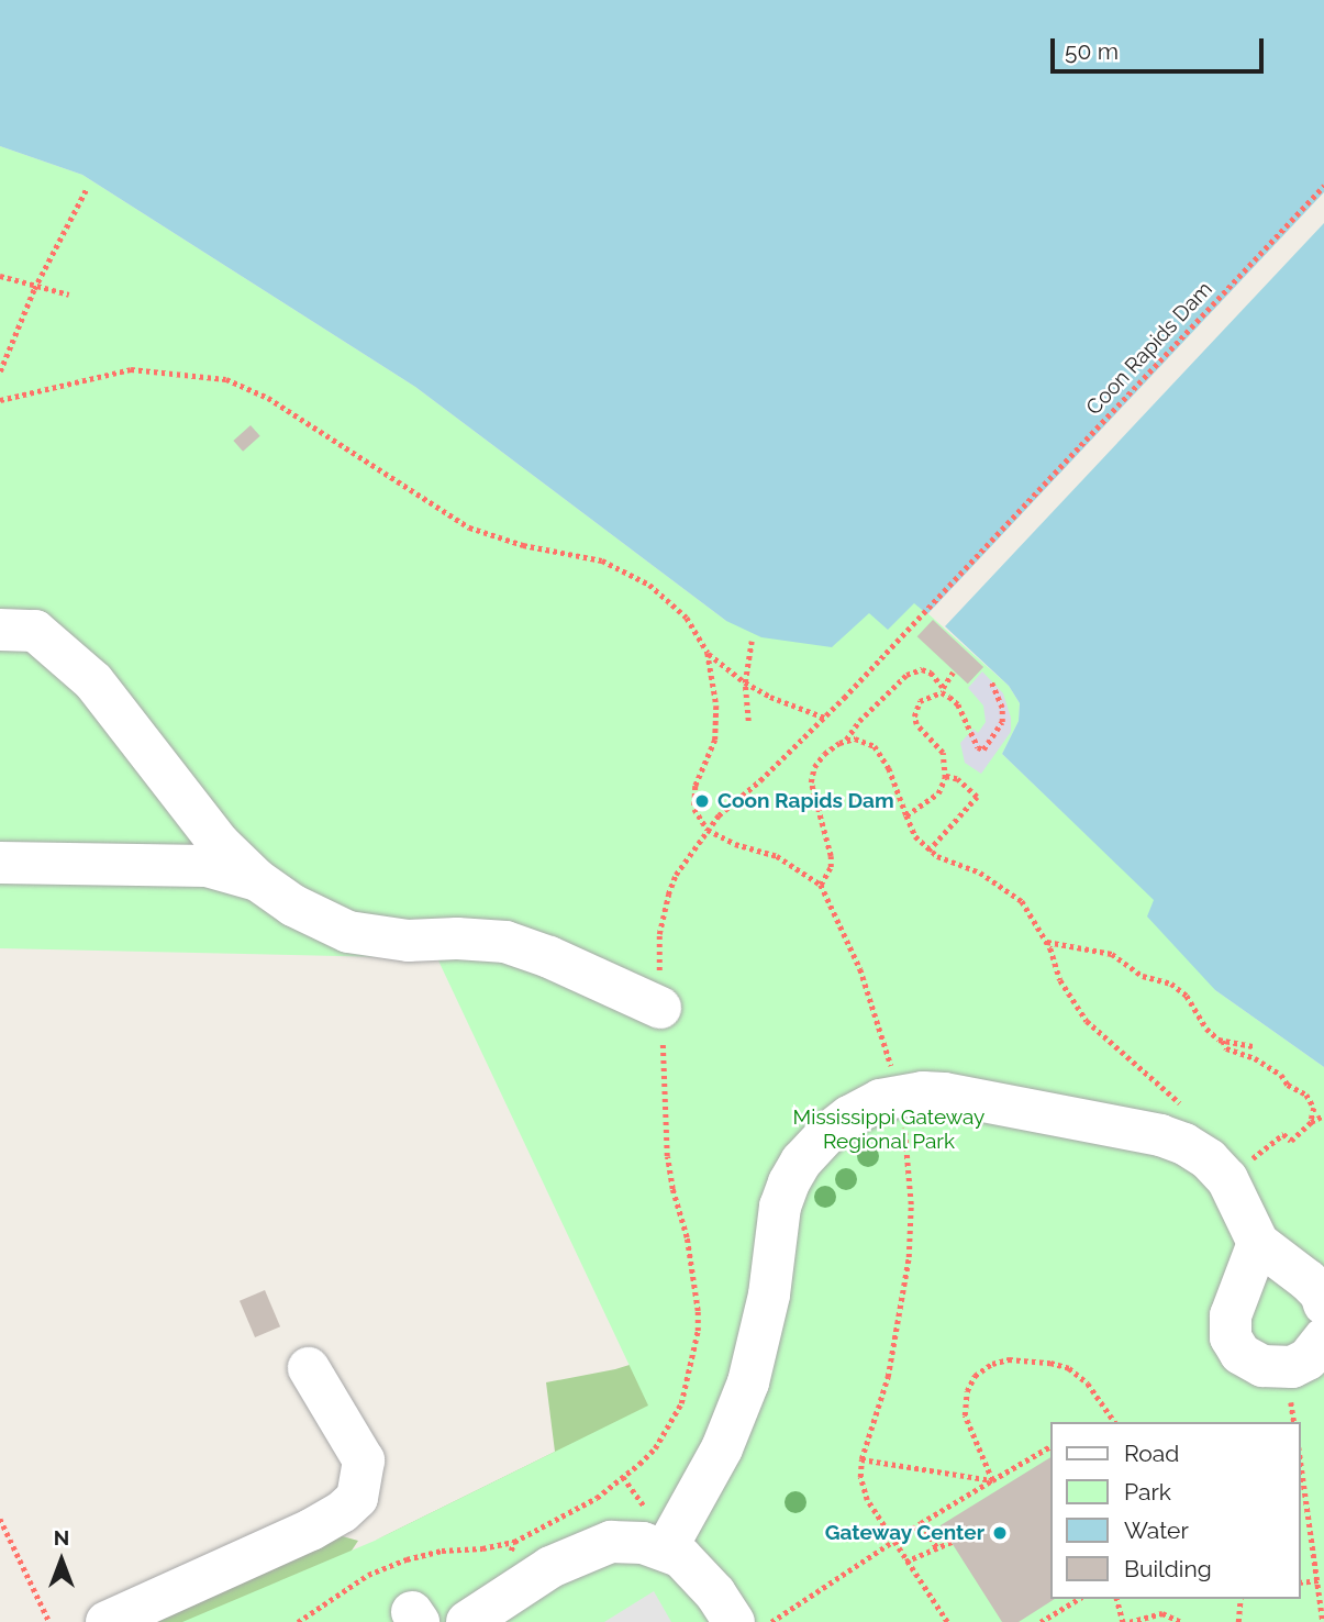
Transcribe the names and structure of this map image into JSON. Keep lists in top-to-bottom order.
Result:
{
  "streets": {
    "path": ["Coon Rapids Dam"]
  },
  "parks": ["Mississippi Gateway Regional Park"],
  "places": ["Coon Rapids Dam", "Gateway Center"],
  "legend": [
    "Road",
    "Park",
    "Water",
    "Building"
  ],
  "scale_bar": "50 m",
  "north": "top"
}
